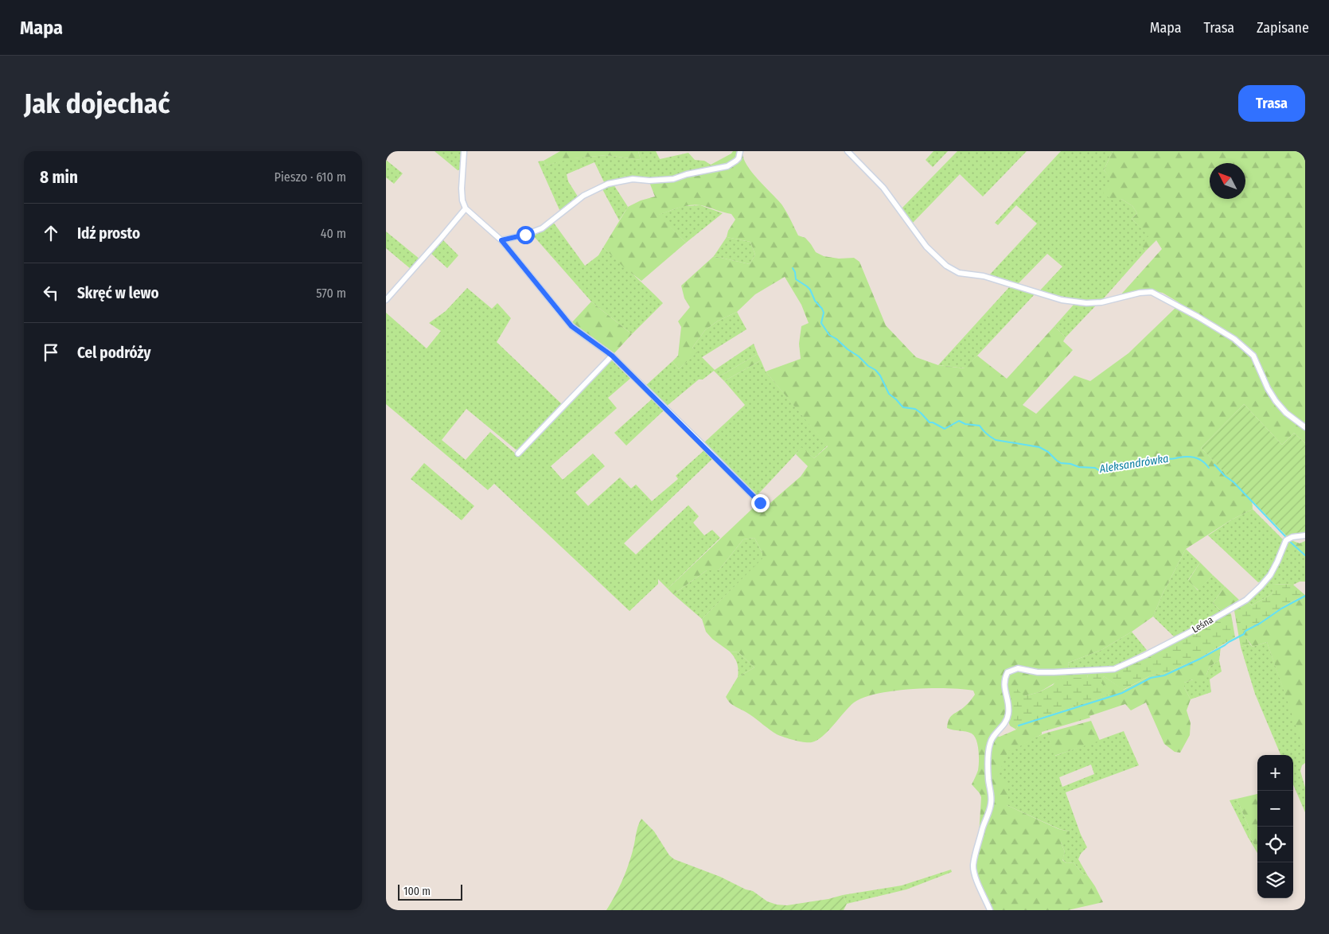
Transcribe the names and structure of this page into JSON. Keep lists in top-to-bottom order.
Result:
{
  "streets": {
    "street": ["Leśna"]
  },
  "water": ["Aleksandrówka"],
  "scale_bar": "100 m",
  "north": "top left",
  "page": {
    "header": "Mapa",
    "nav": ["Mapa", "Trasa", "Zapisane"],
    "buttons": "Trasa",
    "title": "Jak dojechać",
    "heading": ["8 min", "Pieszo · 610 m"],
    "list": [
      ["Idź prosto", "40 m"],
      ["Skręć w lewo", "570 m"],
      "Cel podróży"
    ],
    "map_buttons": ["+", "−"],
    "scale": "100 m"
  }
}
